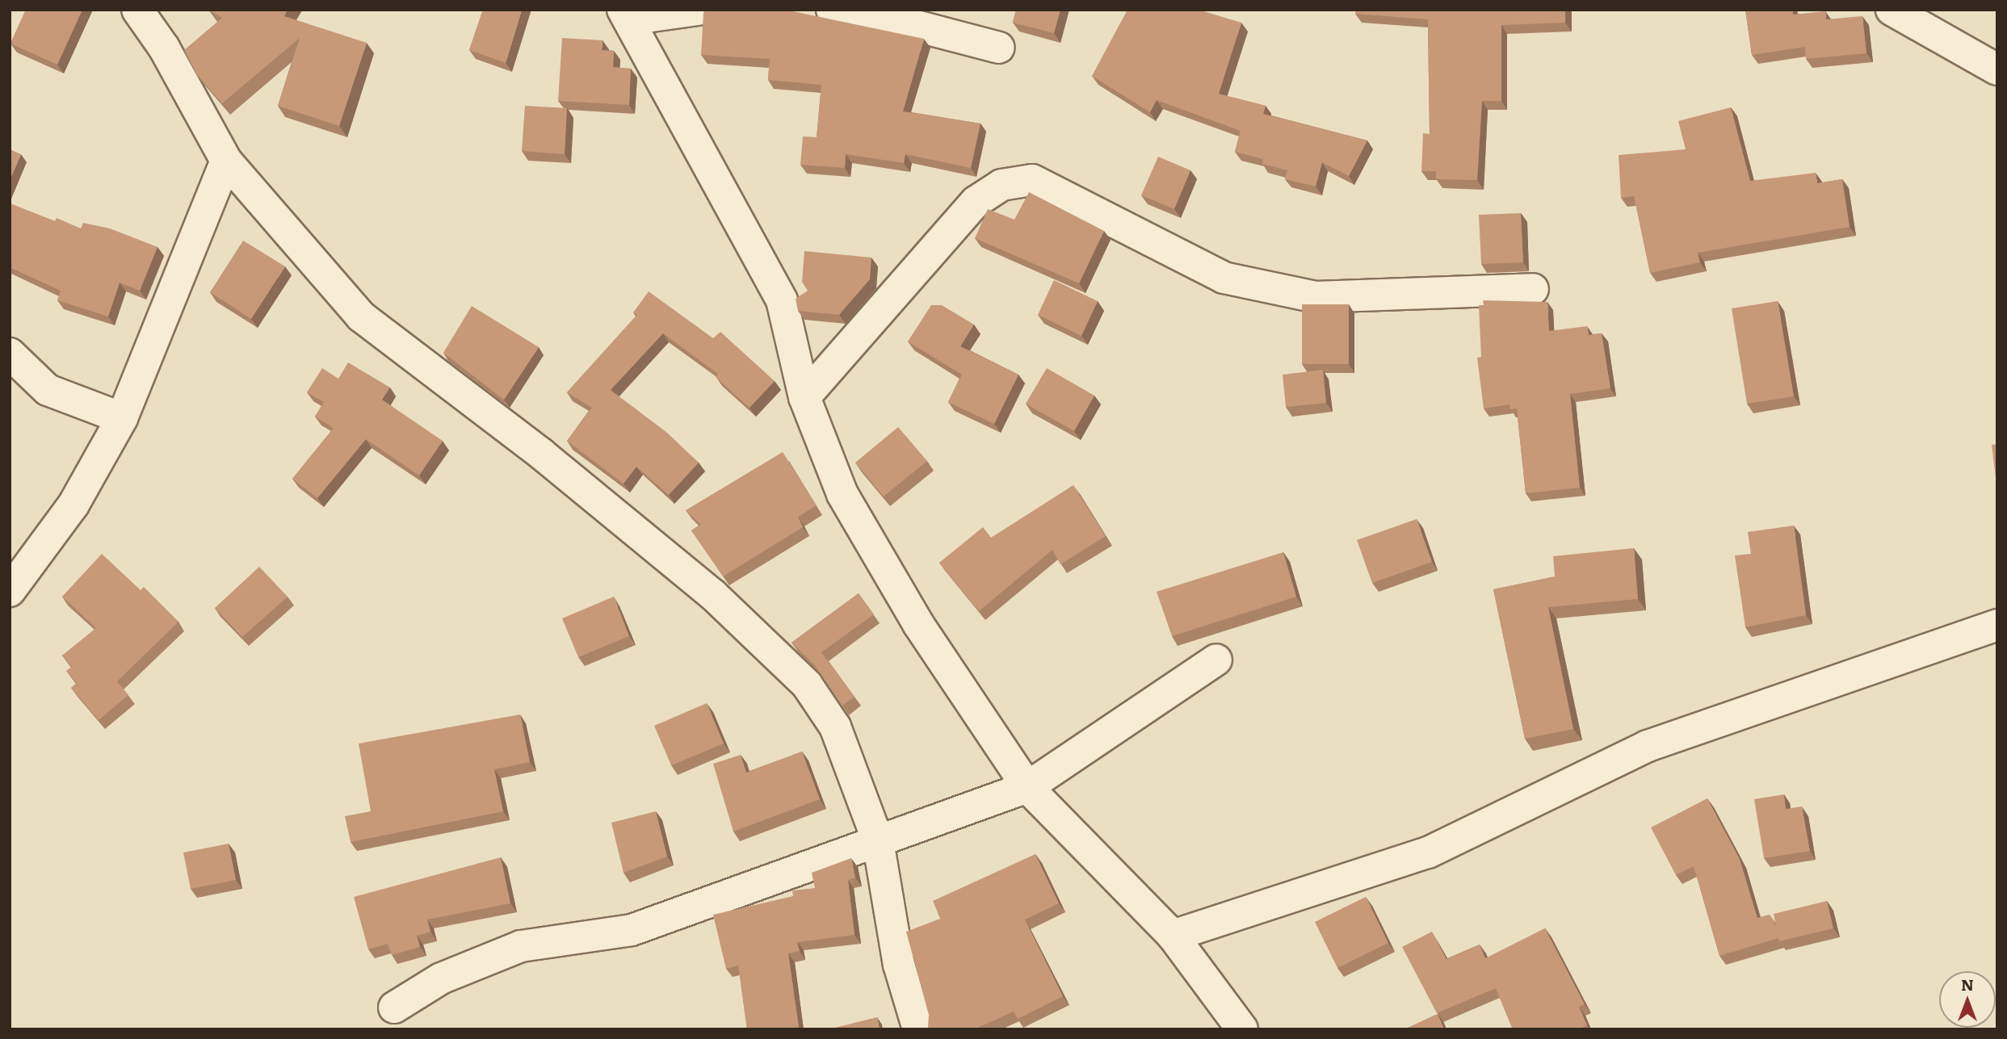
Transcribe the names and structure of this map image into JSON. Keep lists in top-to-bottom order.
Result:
{
  "north": "top"
}
